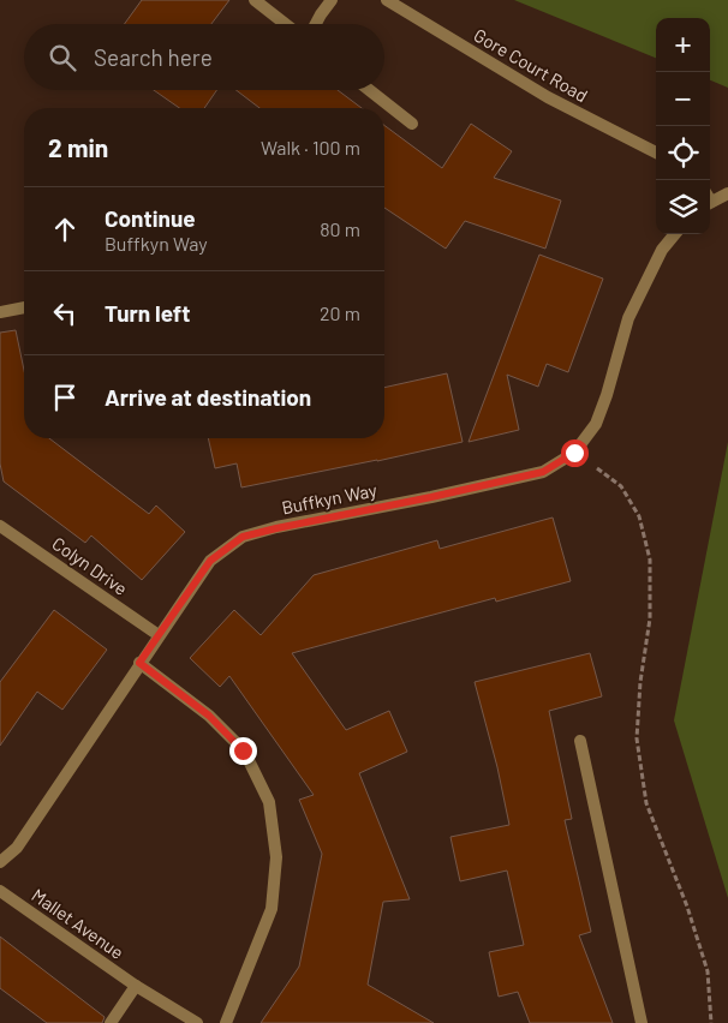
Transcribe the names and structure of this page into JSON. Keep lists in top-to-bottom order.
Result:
{
  "streets": {
    "street": [
      "Gore Court Road",
      "Buffkyn Way",
      "Colyn Drive",
      "Mallet Avenue"
    ]
  },
  "crossings": [
    ["Buffkyn Way", "Colyn Drive"]
  ],
  "page": {
    "map_buttons": ["+", "−"],
    "search": "Search here",
    "heading": ["2 min", "Walk · 100 m"],
    "list": [
      ["Continue", "Buffkyn Way", "80 m"],
      ["Turn left", "20 m"],
      "Arrive at destination"
    ]
  }
}
